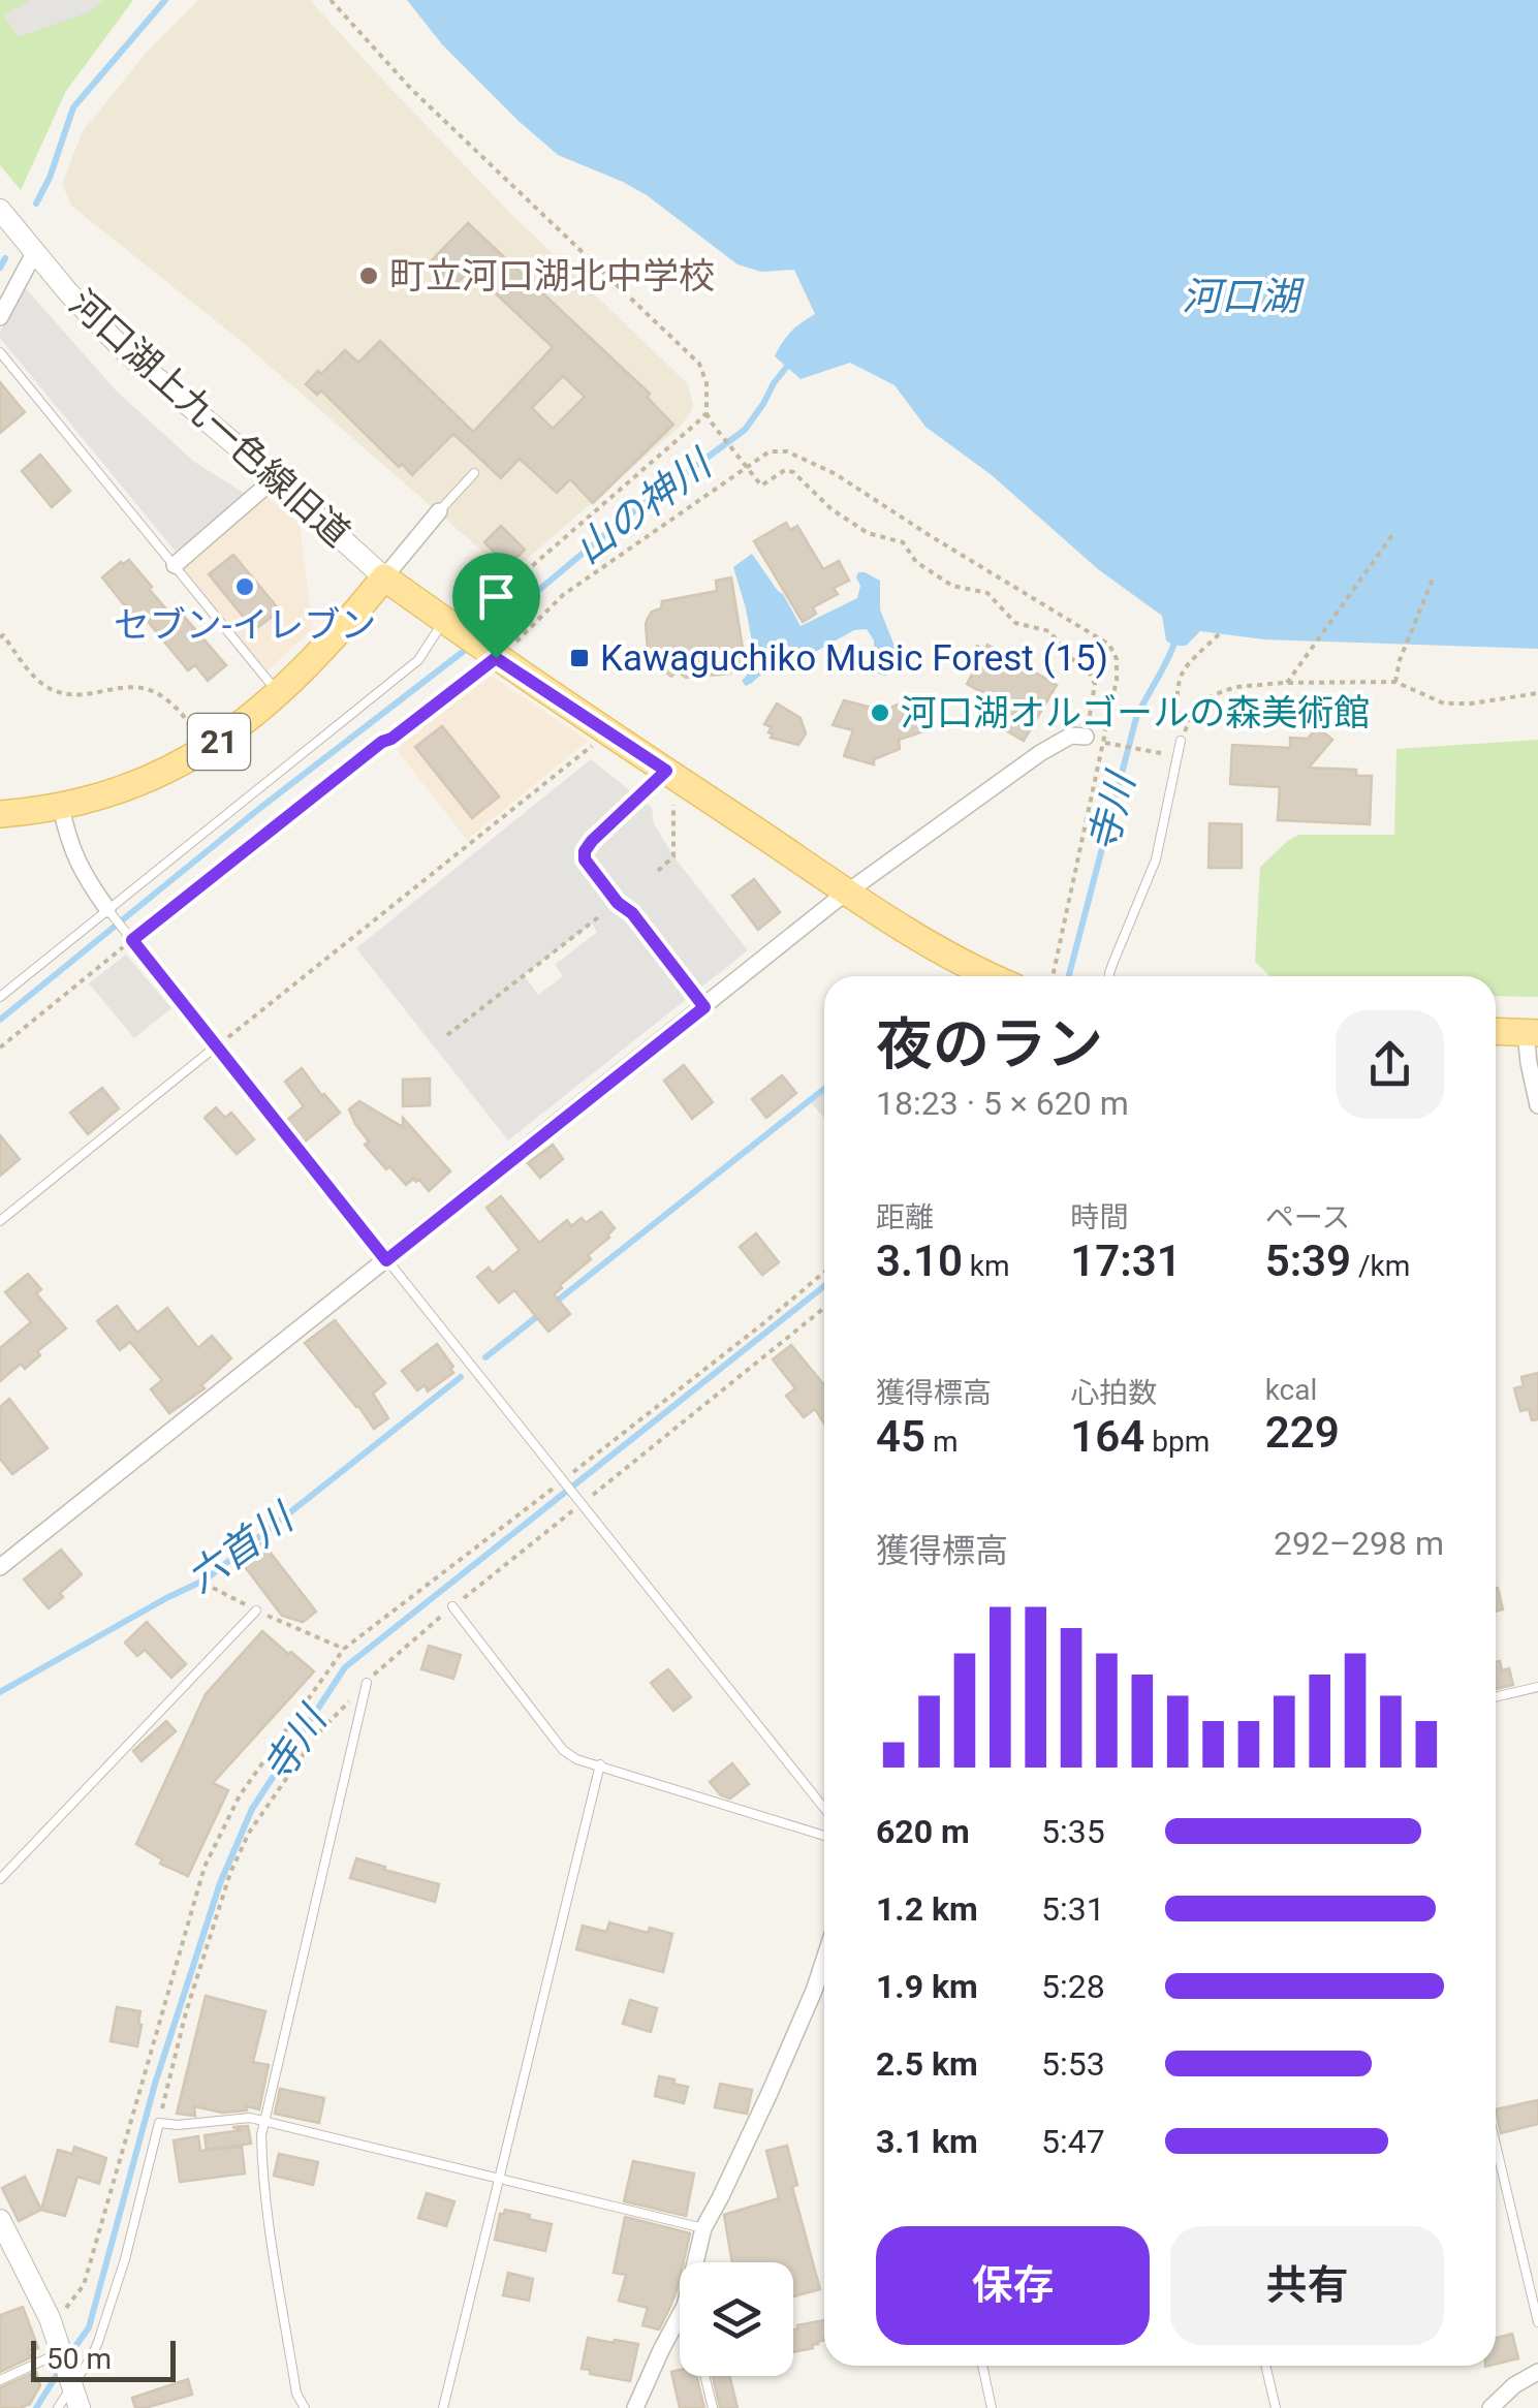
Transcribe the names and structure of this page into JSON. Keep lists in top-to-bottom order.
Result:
{
  "streets": {
    "main road": ["21"],
    "street": ["河口湖上九一色線旧道"]
  },
  "crossings": [
    ["河口湖上九一色線旧道", "21"]
  ],
  "water": [
    "河口湖",
    "山の神川",
    "寺川",
    "六首川"
  ],
  "places": {
    "other": ["町立河口湖北中学校", "セブン-イレブン", "河口湖オルゴールの森美術館"],
    "transit": ["Kawaguchiko Music Forest (15)"]
  },
  "scale_bar": "50 m",
  "page": {
    "heading": ["夜のラン", "18:23 · 5 × 620 m"],
    "stats": [
      ["距離", "3.10 km"],
      ["時間", "17:31"],
      ["ペース", "5:39 /km"],
      ["獲得標高", "45 m"],
      ["心拍数", "164 bpm"],
      ["kcal", "229"]
    ],
    "chart": ["獲得標高", "292–298 m"],
    "list": [
      {
        "name": "620 m",
        "note": "5:35"
      },
      {
        "name": "1.2 km",
        "note": "5:31"
      },
      {
        "name": "1.9 km",
        "note": "5:28"
      },
      {
        "name": "2.5 km",
        "note": "5:53"
      },
      {
        "name": "3.1 km",
        "note": "5:47"
      }
    ],
    "buttons": ["保存", "共有"],
    "scale": "50 m"
  }
}
